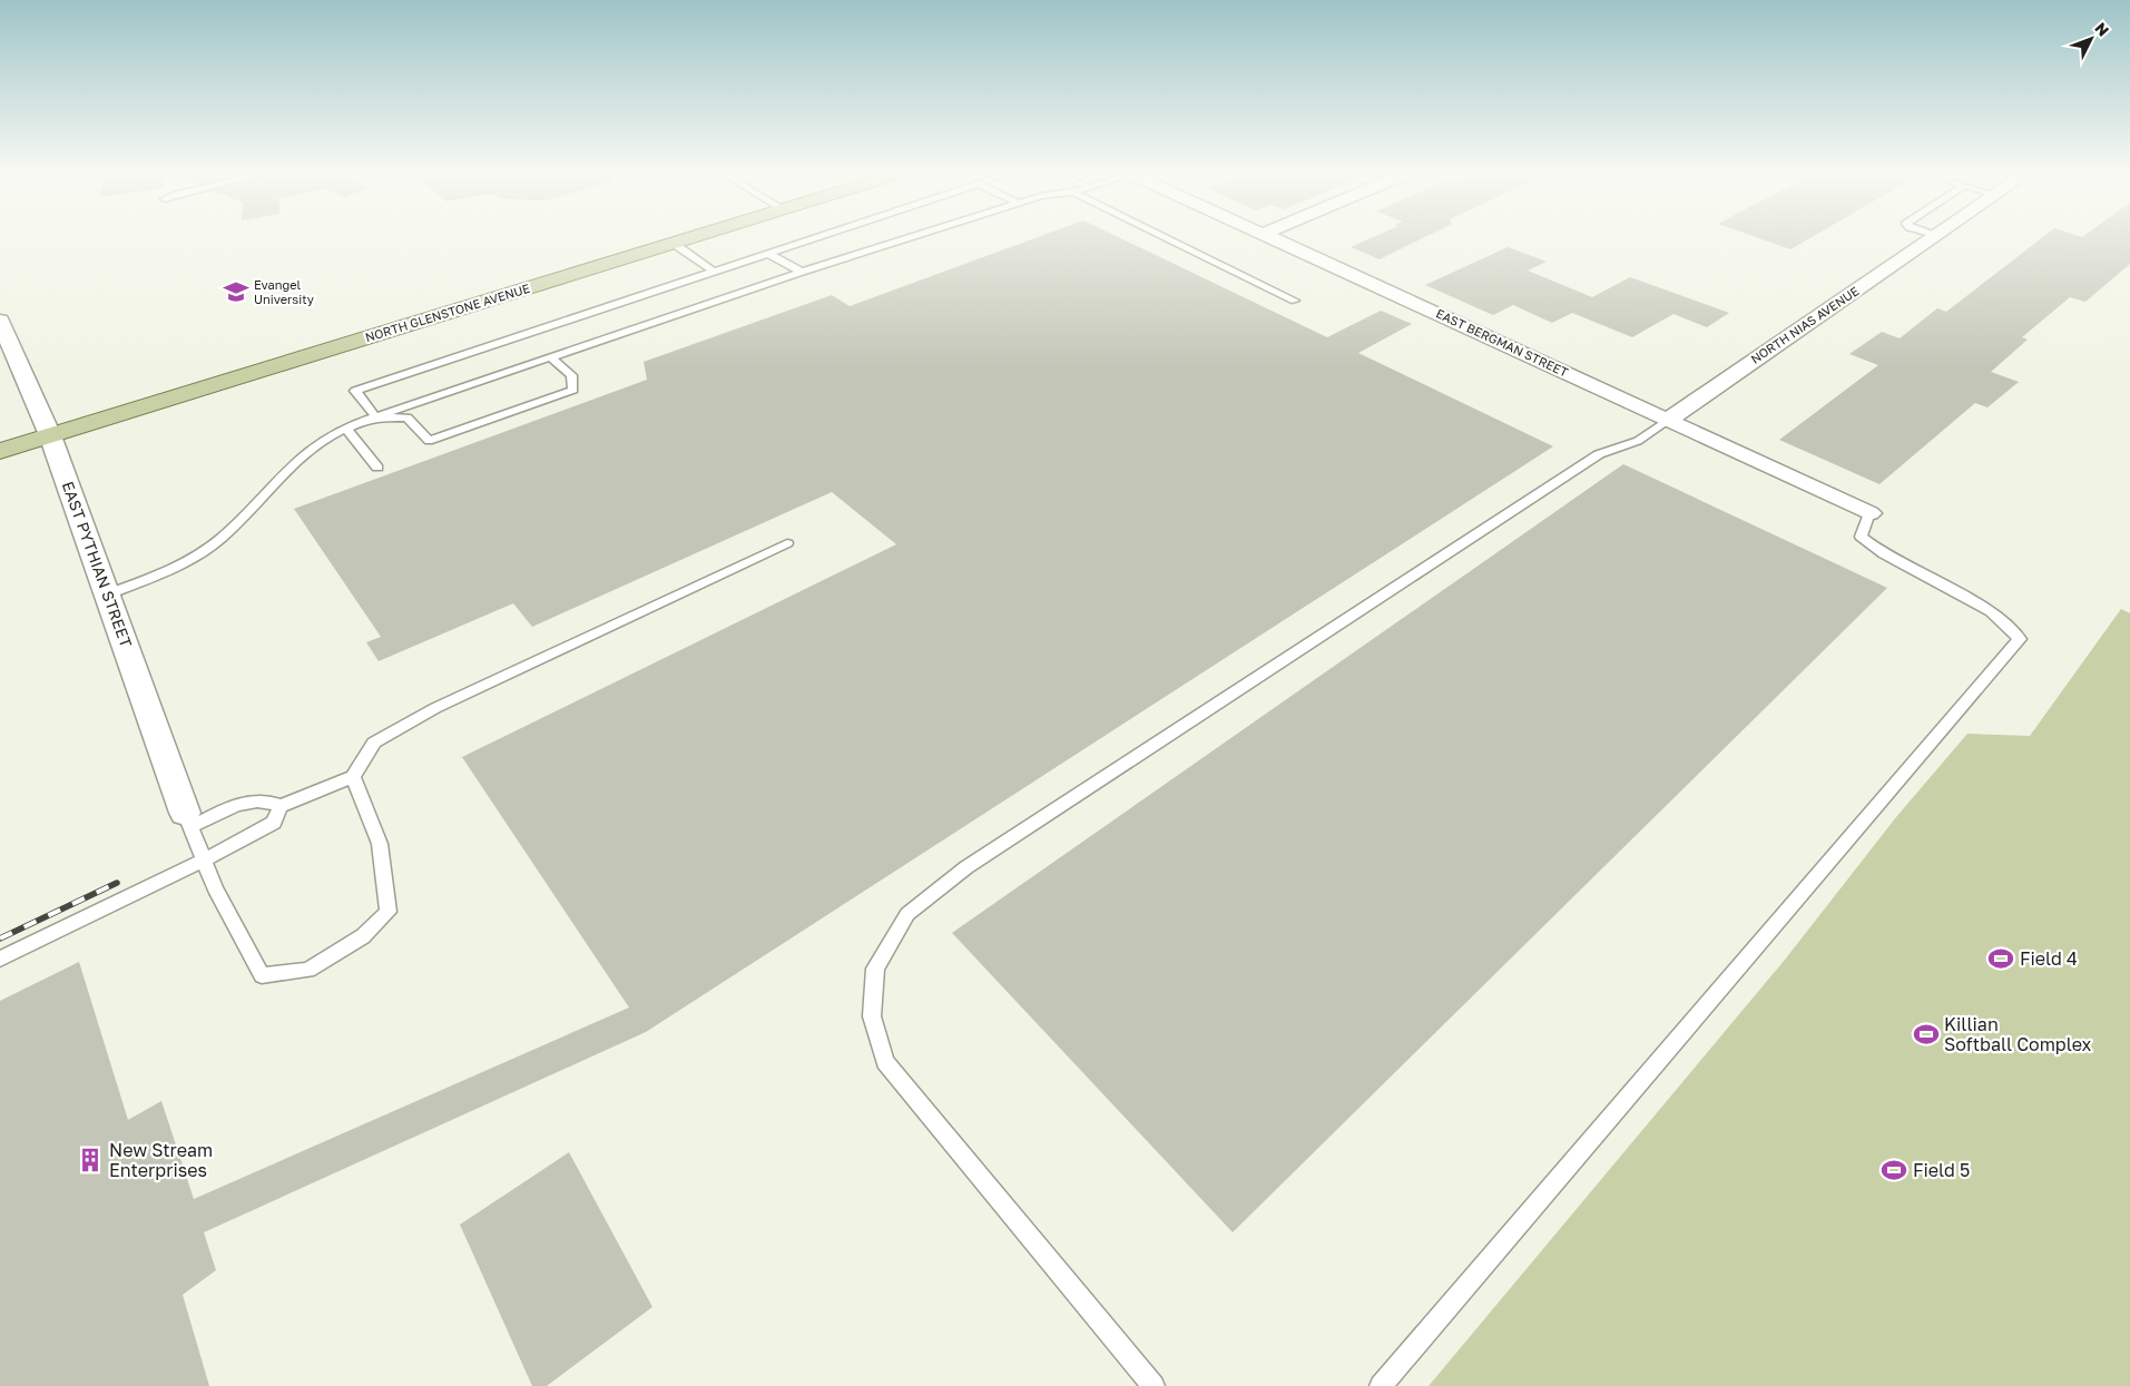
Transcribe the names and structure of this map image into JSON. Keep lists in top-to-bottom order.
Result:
{
  "streets": {
    "main road": ["NORTH GLENSTONE AVENUE"],
    "street": ["NORTH NIAS AVENUE", "EAST BERGMAN STREET", "EAST PYTHIAN STREET"]
  },
  "crossings": [
    ["NORTH GLENSTONE AVENUE", "EAST PYTHIAN STREET"],
    ["NORTH NIAS AVENUE", "EAST BERGMAN STREET"]
  ],
  "places": {
    "school or university": ["Evangel University"],
    "sports": ["Field 4", "Killian Softball Complex", "Field 5"],
    "building": ["New Stream Enterprises"]
  },
  "north": "top right"
}
